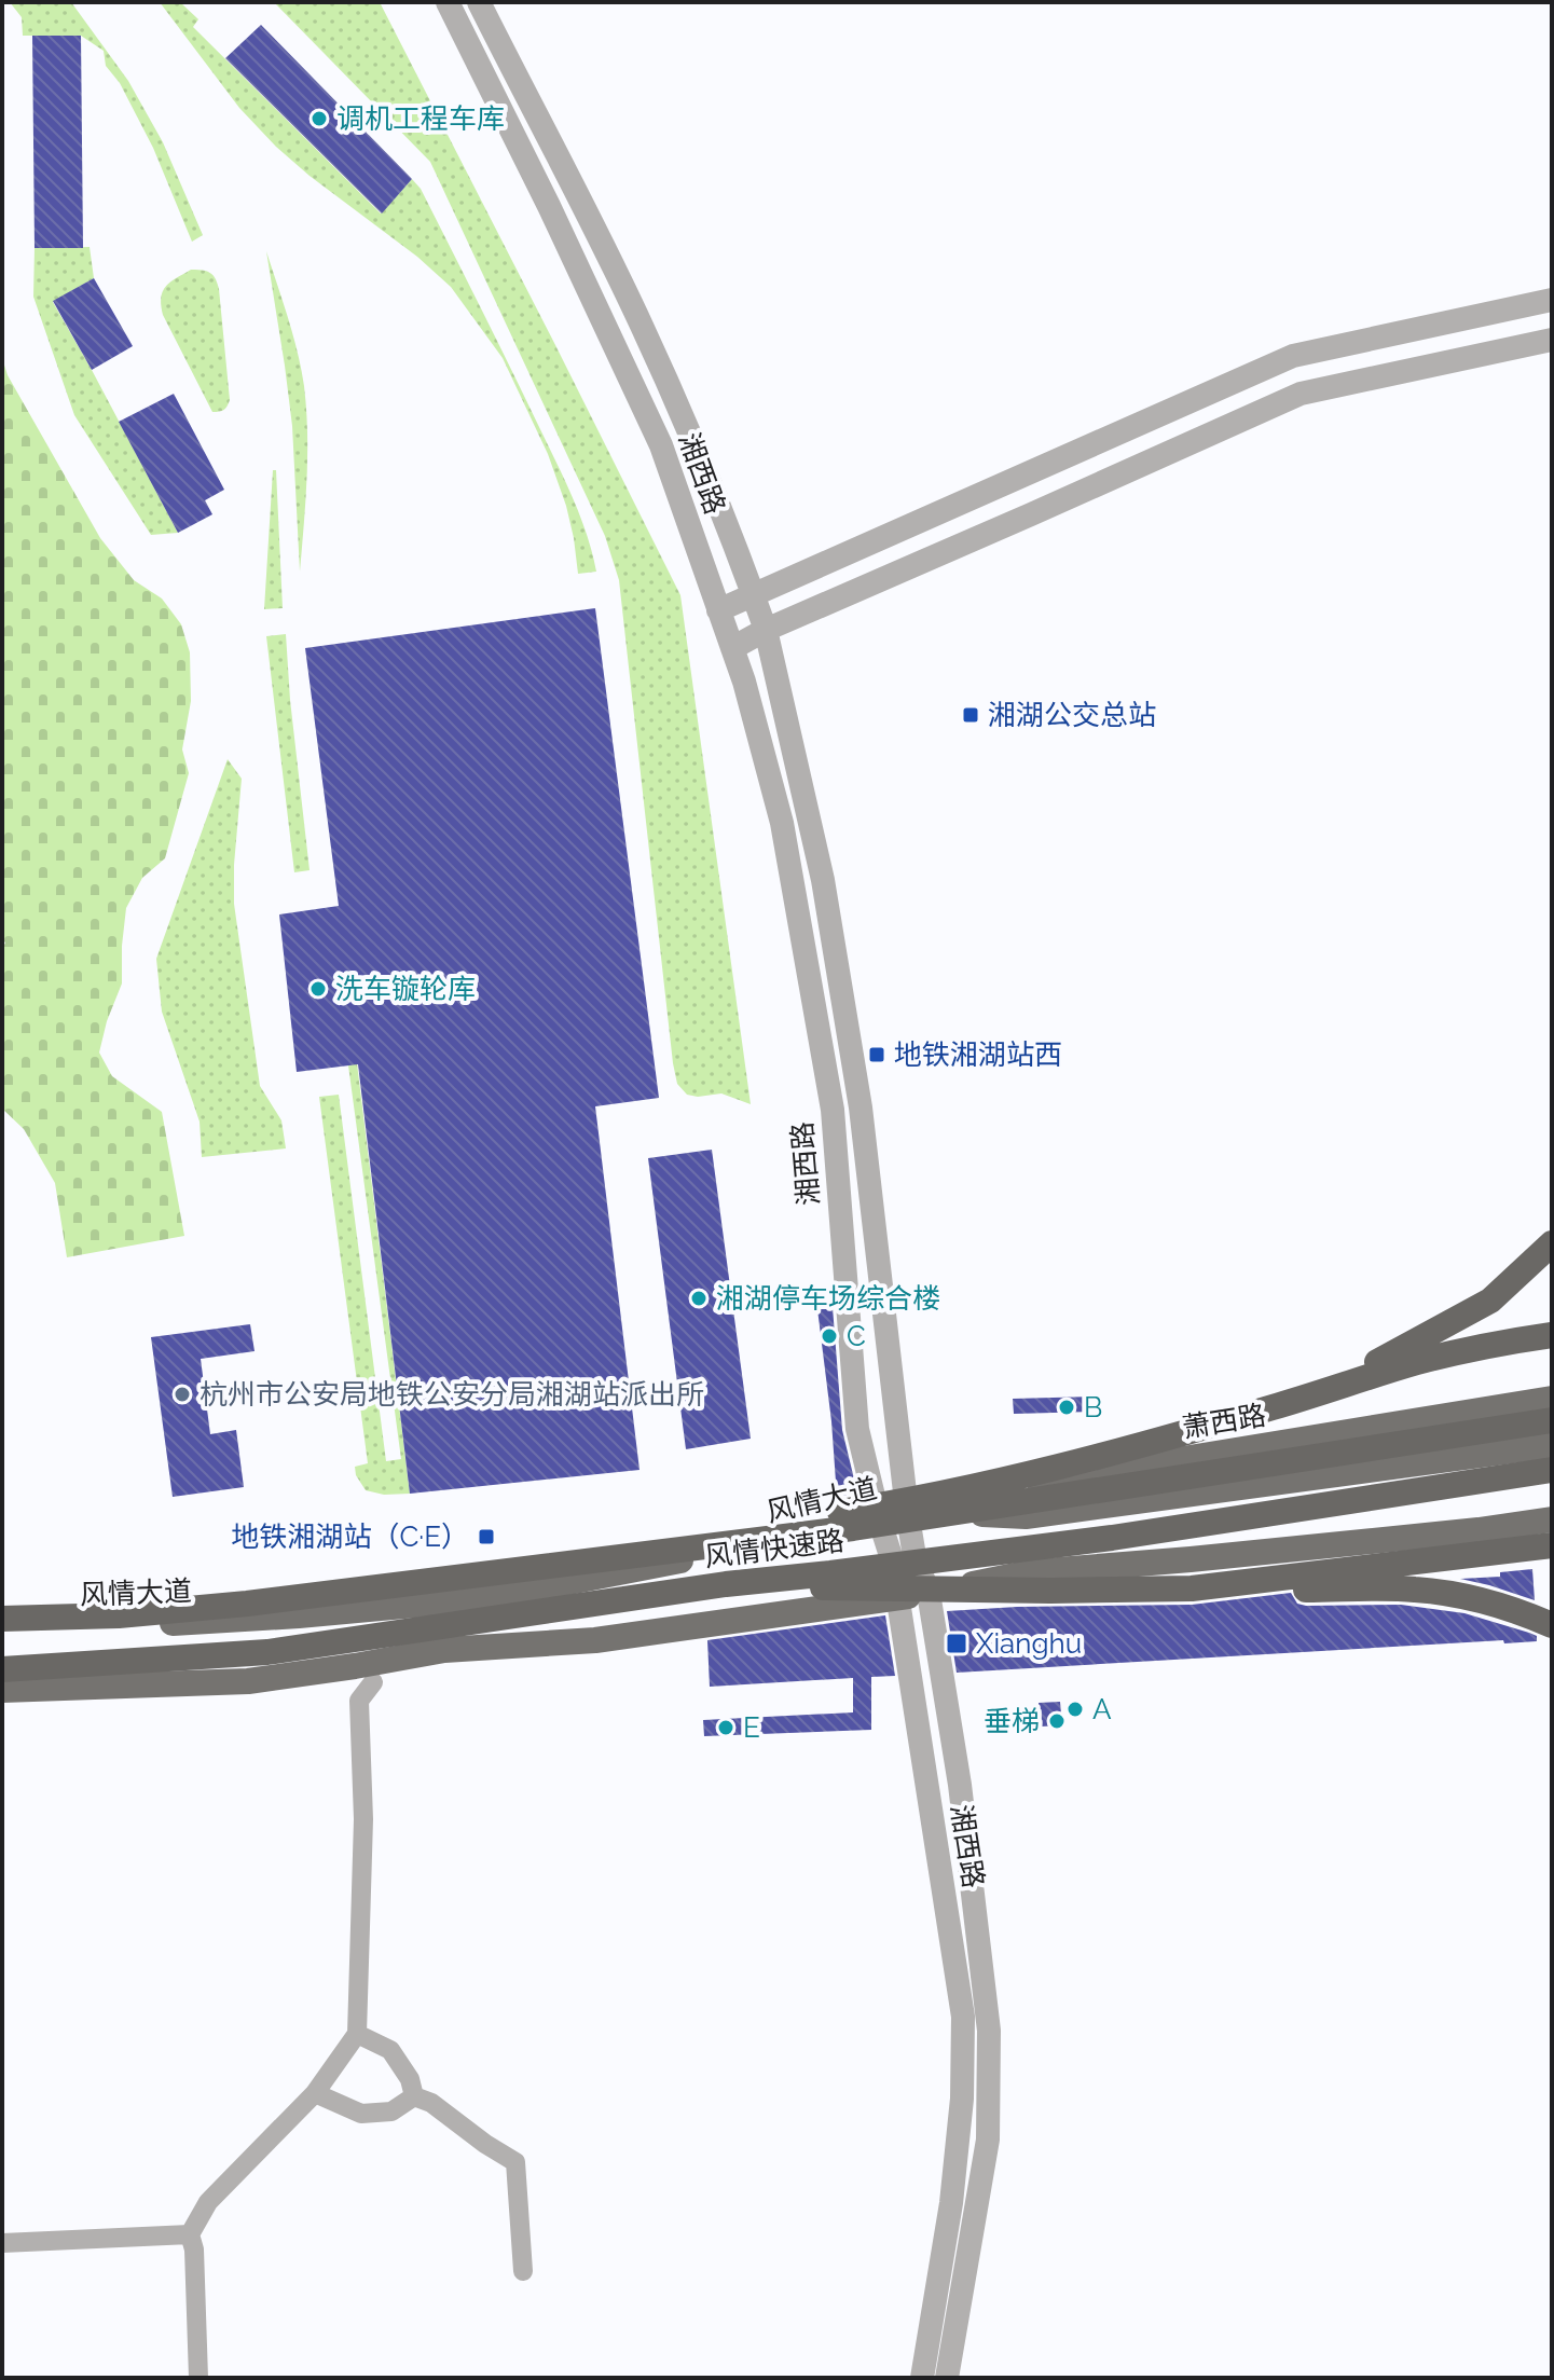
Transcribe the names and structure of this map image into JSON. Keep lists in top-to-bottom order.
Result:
{
  "streets": {
    "highway": ["风情快速路"],
    "main road": ["萧西路", "风情大道"],
    "street": ["湘西路"]
  },
  "crossings": [
    ["湘西路", "萧西路"],
    ["湘西路", "风情大道"],
    ["萧西路", "风情大道"],
    ["风情大道", "风情快速路"]
  ],
  "places": {
    "other": [
      "调机工程车库",
      "洗车镟轮库",
      "湘湖停车场综合楼",
      "C",
      "杭州市公安局地铁公安分局湘湖站派出所",
      "B",
      "A",
      "垂梯",
      "E"
    ],
    "transit": [
      "湘湖公交总站",
      "地铁湘湖站西",
      "地铁湘湖站（C·E）",
      "Xianghu"
    ]
  }
}
